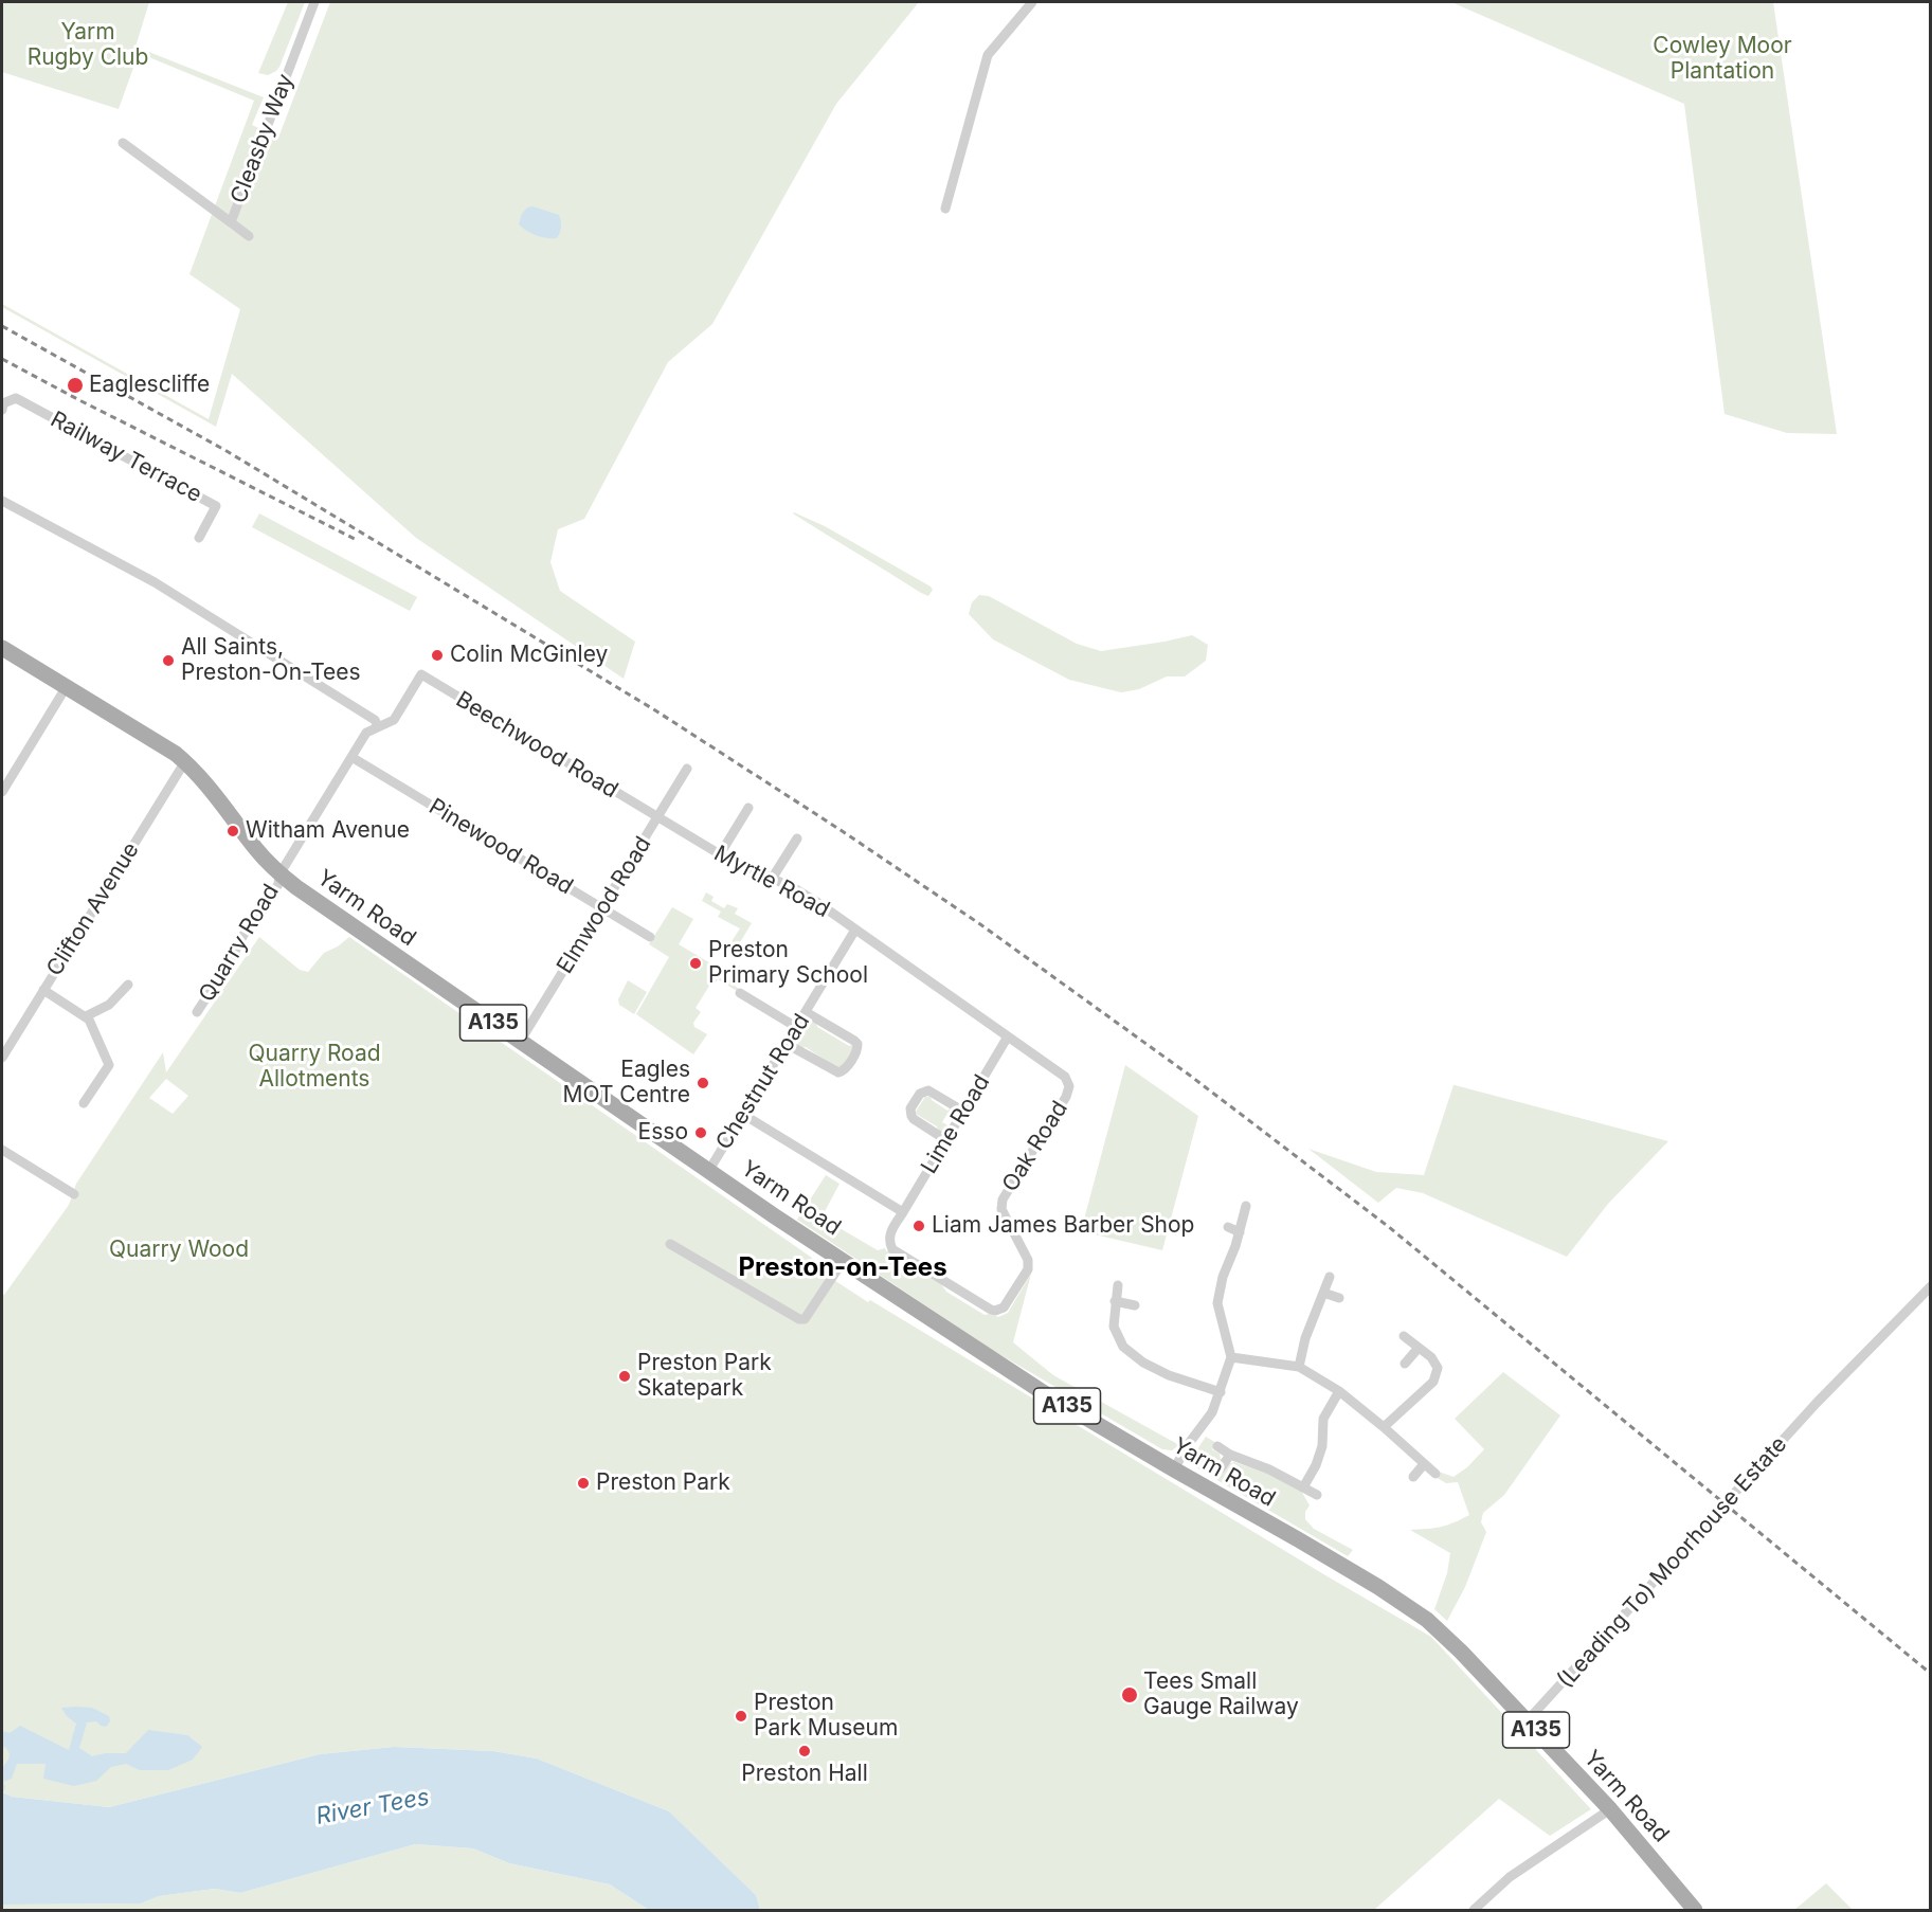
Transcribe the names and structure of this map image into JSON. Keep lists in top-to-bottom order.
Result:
{
  "streets": {
    "main road": ["Yarm Road", "A135"],
    "street": [
      "Cleasby Way",
      "Railway Terrace",
      "Beechwood Road",
      "Pinewood Road",
      "Myrtle Road",
      "Elmwood Road",
      "Clifton Avenue",
      "Quarry Road",
      "Chestnut Road",
      "Lime Road",
      "Oak Road",
      "(Leading To) Moorhouse Estate"
    ]
  },
  "crossings": [
    ["Beechwood Road", "Myrtle Road"],
    ["Beechwood Road", "Elmwood Road"],
    ["Pinewood Road", "Elmwood Road"],
    ["Myrtle Road", "Elmwood Road"],
    ["Myrtle Road", "Chestnut Road"],
    ["Myrtle Road", "Lime Road"],
    ["Myrtle Road", "Oak Road"],
    ["Elmwood Road", "Yarm Road"],
    ["Yarm Road", "Clifton Avenue"],
    ["Yarm Road", "Quarry Road"],
    ["Yarm Road", "Chestnut Road"],
    ["Yarm Road", "(Leading To) Moorhouse Estate"],
    ["Lime Road", "Oak Road"]
  ],
  "districts": ["Preston-on-Tees"],
  "water": ["River Tees"],
  "parks": [
    "Yarm Rugby Club",
    "Cowley Moor Plantation",
    "Quarry Road Allotments",
    "Quarry Wood"
  ],
  "places": [
    "Eaglescliffe",
    "Colin McGinley",
    "All Saints, Preston-On-Tees",
    "Witham Avenue",
    "Preston Primary School",
    "Eagles MOT Centre",
    "Esso",
    "Liam James Barber Shop",
    "Preston Park Skatepark",
    "Preston Park",
    "Tees Small Gauge Railway",
    "Preston Park Museum",
    "Preston Hall"
  ]
}
